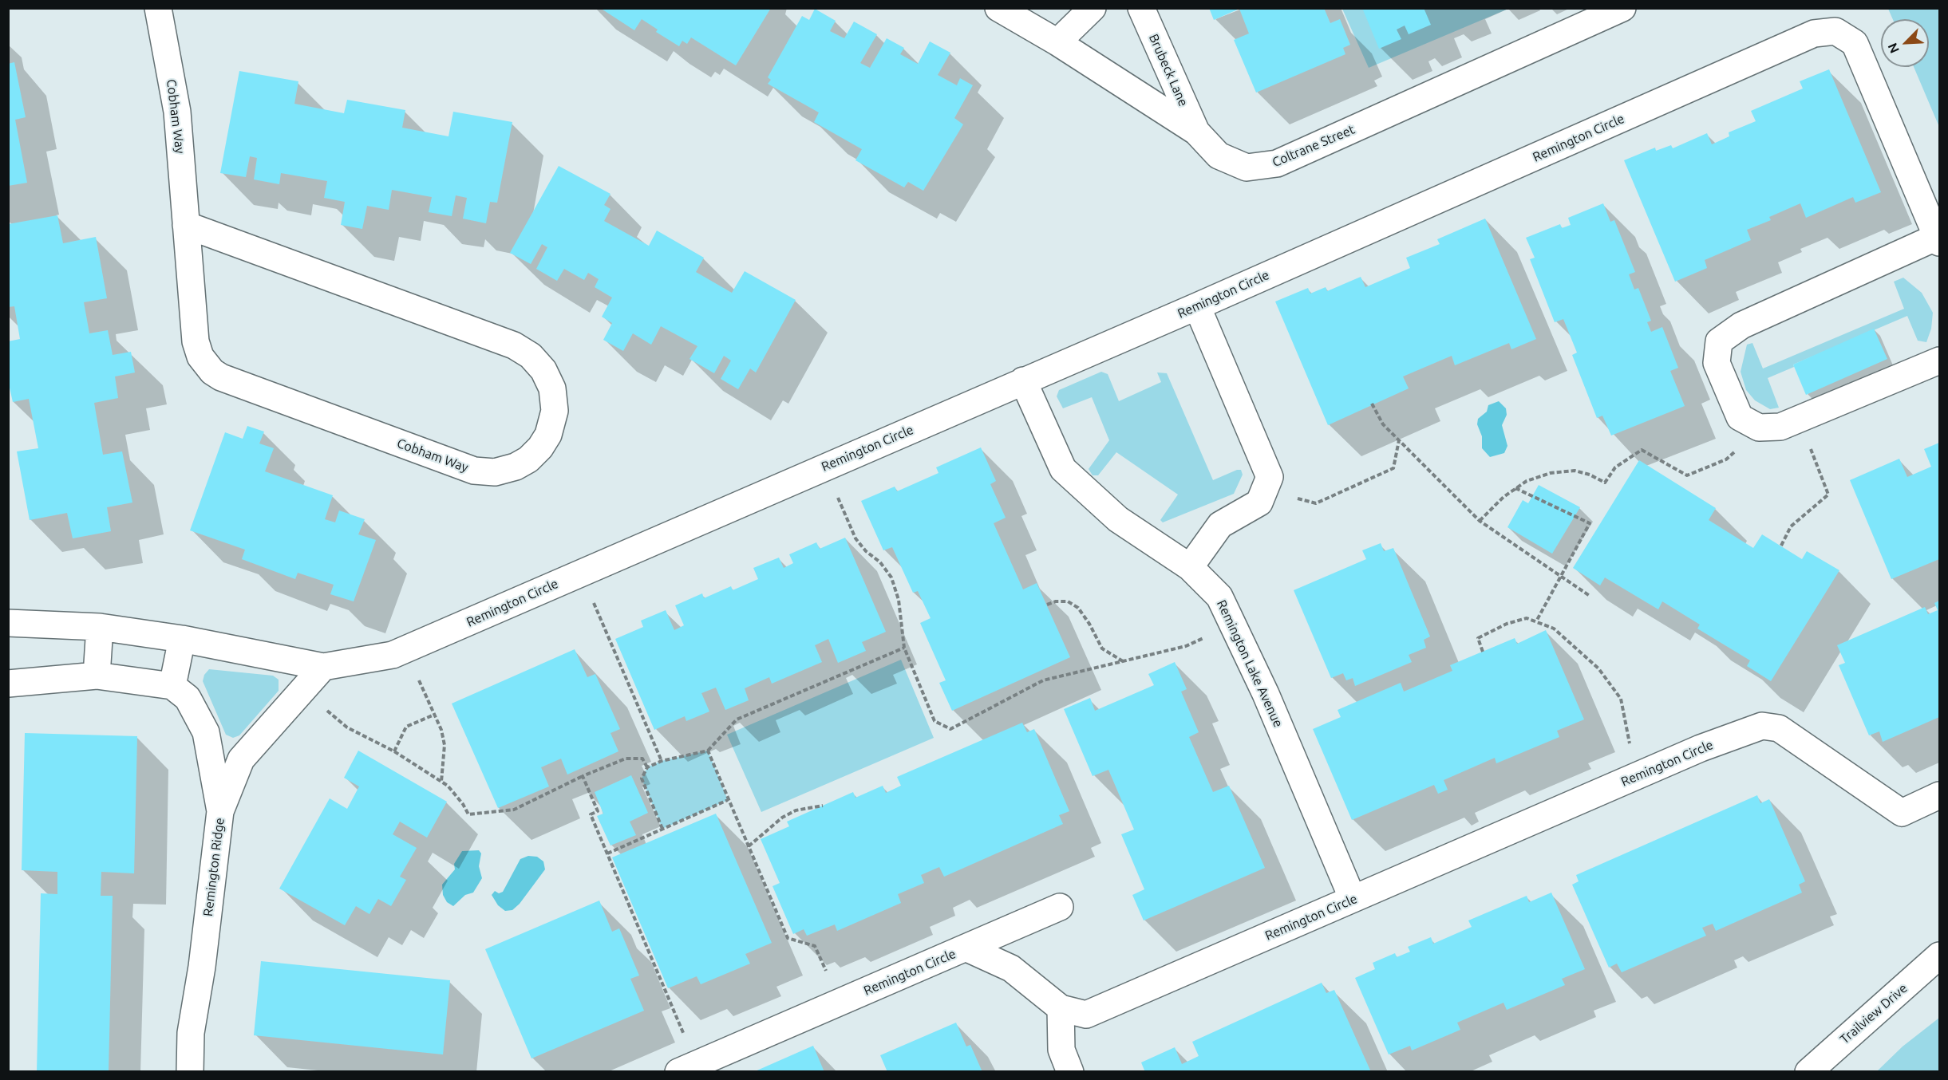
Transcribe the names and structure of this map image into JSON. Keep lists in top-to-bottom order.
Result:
{
  "streets": {
    "street": [
      "Brubeck Lane",
      "Cobham Way",
      "Remington Circle",
      "Coltrane Street",
      "Remington Lake Avenue",
      "Remington Ridge",
      "Trailview Drive"
    ]
  },
  "crossings": [
    ["Brubeck Lane", "Coltrane Street"],
    ["Remington Circle", "Remington Lake Avenue"],
    ["Remington Circle", "Remington Ridge"]
  ],
  "north": "bottom left"
}
